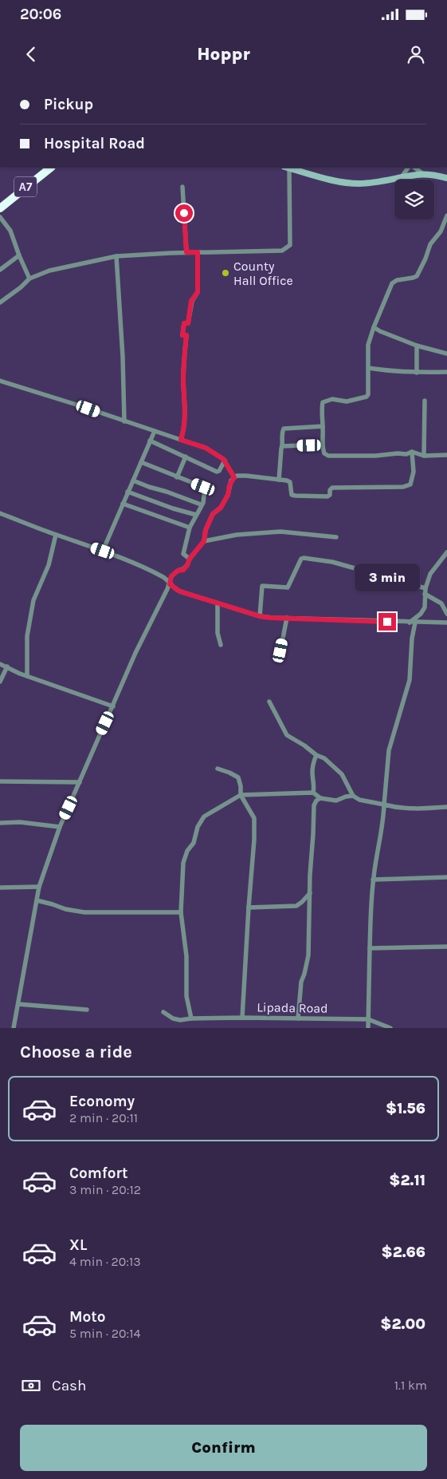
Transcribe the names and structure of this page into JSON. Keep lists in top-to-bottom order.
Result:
{
  "streets": {
    "highway": ["A7"],
    "street": ["Lipada Road"]
  },
  "places": ["County Hall Office"],
  "page": {
    "status": "20:06",
    "header": "Hoppr",
    "banner": ["Pickup", "Hospital Road"],
    "bubble": "3 min",
    "heading": "Choose a ride",
    "list": [
      {
        "name": "Economy",
        "note": "2 min · 20:11",
        "value": "$1.56"
      },
      {
        "name": "Comfort",
        "note": "3 min · 20:12",
        "value": "$2.11"
      },
      {
        "name": "XL",
        "note": "4 min · 20:13",
        "value": "$2.66"
      },
      {
        "name": "Moto",
        "note": "5 min · 20:14",
        "value": "$2.00"
      }
    ],
    "pay": ["Cash", "1.1 km"],
    "buttons": "Confirm"
  }
}
